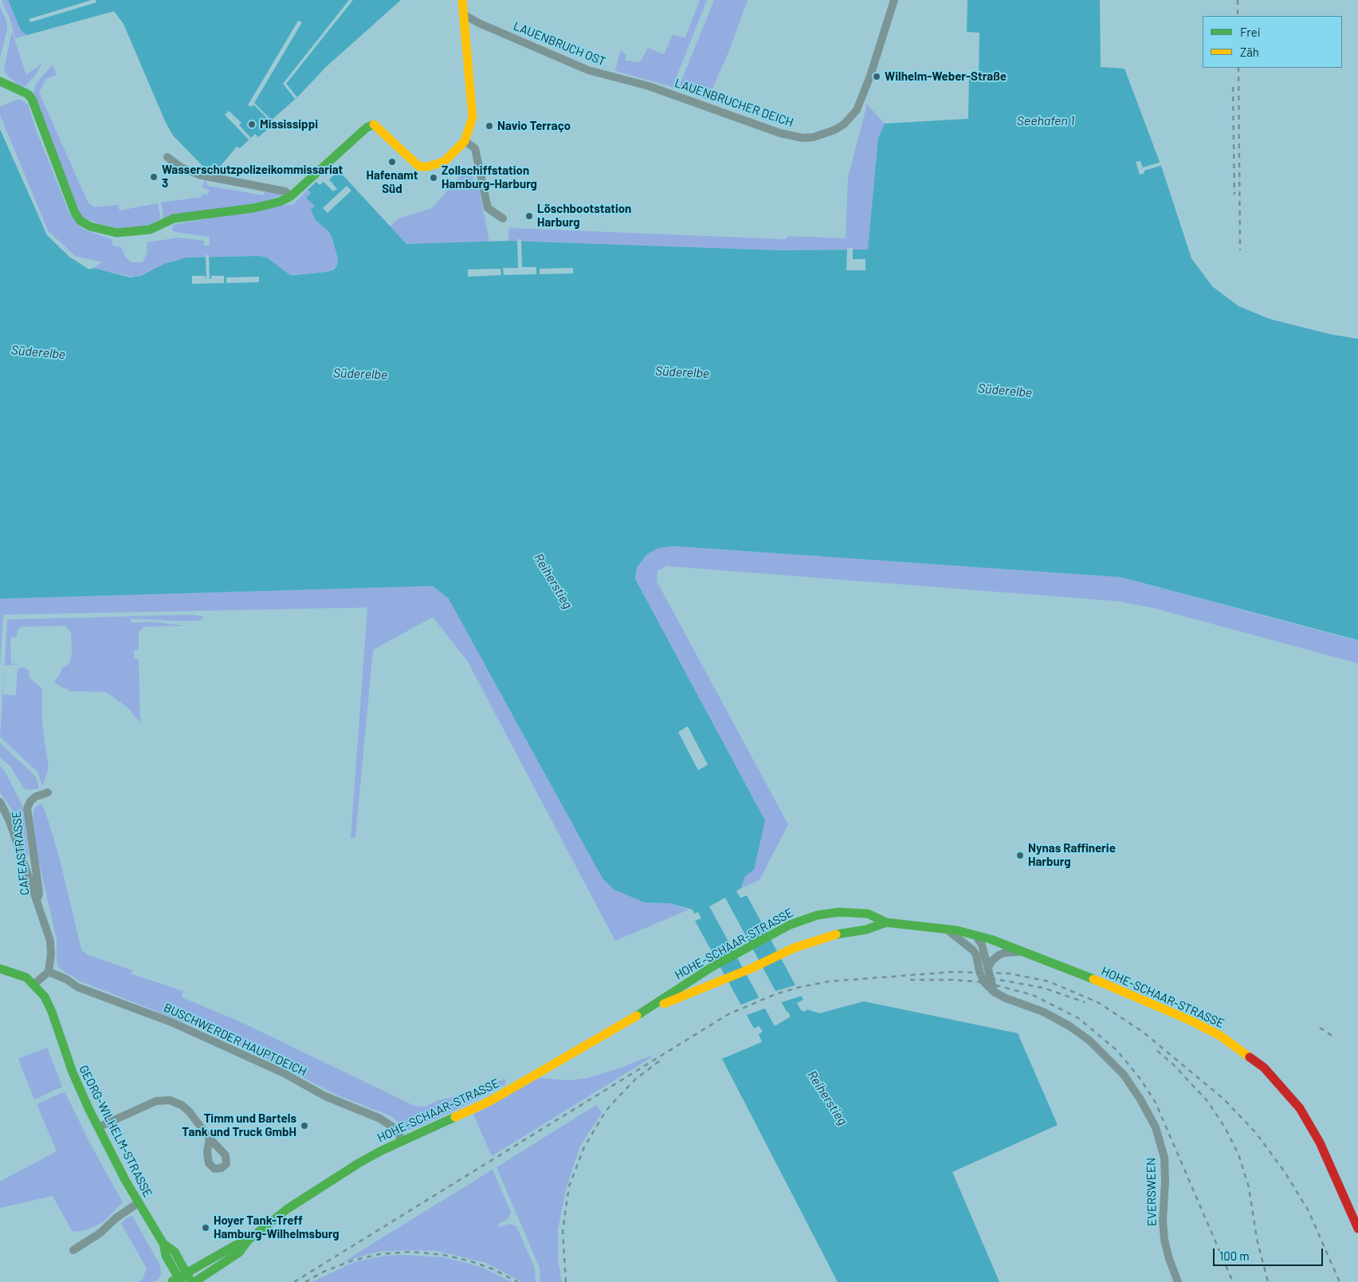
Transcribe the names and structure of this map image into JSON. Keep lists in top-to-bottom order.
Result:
{
  "streets": {
    "main road": ["HOHE-SCHAAR-STRASSE", "GEORG-WILHELM-STRASSE"],
    "street": [
      "LAUENBRUCH OST",
      "LAUENBRUCHER DEICH",
      "CAFEASTRASSE",
      "BUSCHWERDER HAUPTDEICH",
      "EVERSWEEN"
    ]
  },
  "crossings": [
    ["LAUENBRUCH OST", "LAUENBRUCHER DEICH"],
    ["HOHE-SCHAAR-STRASSE", "BUSCHWERDER HAUPTDEICH"],
    ["HOHE-SCHAAR-STRASSE", "GEORG-WILHELM-STRASSE"]
  ],
  "water": ["Seehafen 1", "Süderelbe", "Reiherstieg"],
  "places": [
    "Wilhelm-Weber-Straße",
    "Mississippi",
    "Navio Terraço",
    "Hafenamt Süd",
    "Wasserschutzpolizeikommissariat 3",
    "Zollschiffstation Hamburg-Harburg",
    "Löschbootstation Harburg",
    "Nynas Raffinerie Harburg",
    "Timm und Bartels Tank und Truck GmbH",
    "Hoyer Tank-Treff Hamburg-Wilhelmsburg"
  ],
  "legend": ["Frei", "Zäh"],
  "scale_bar": "100 m"
}
